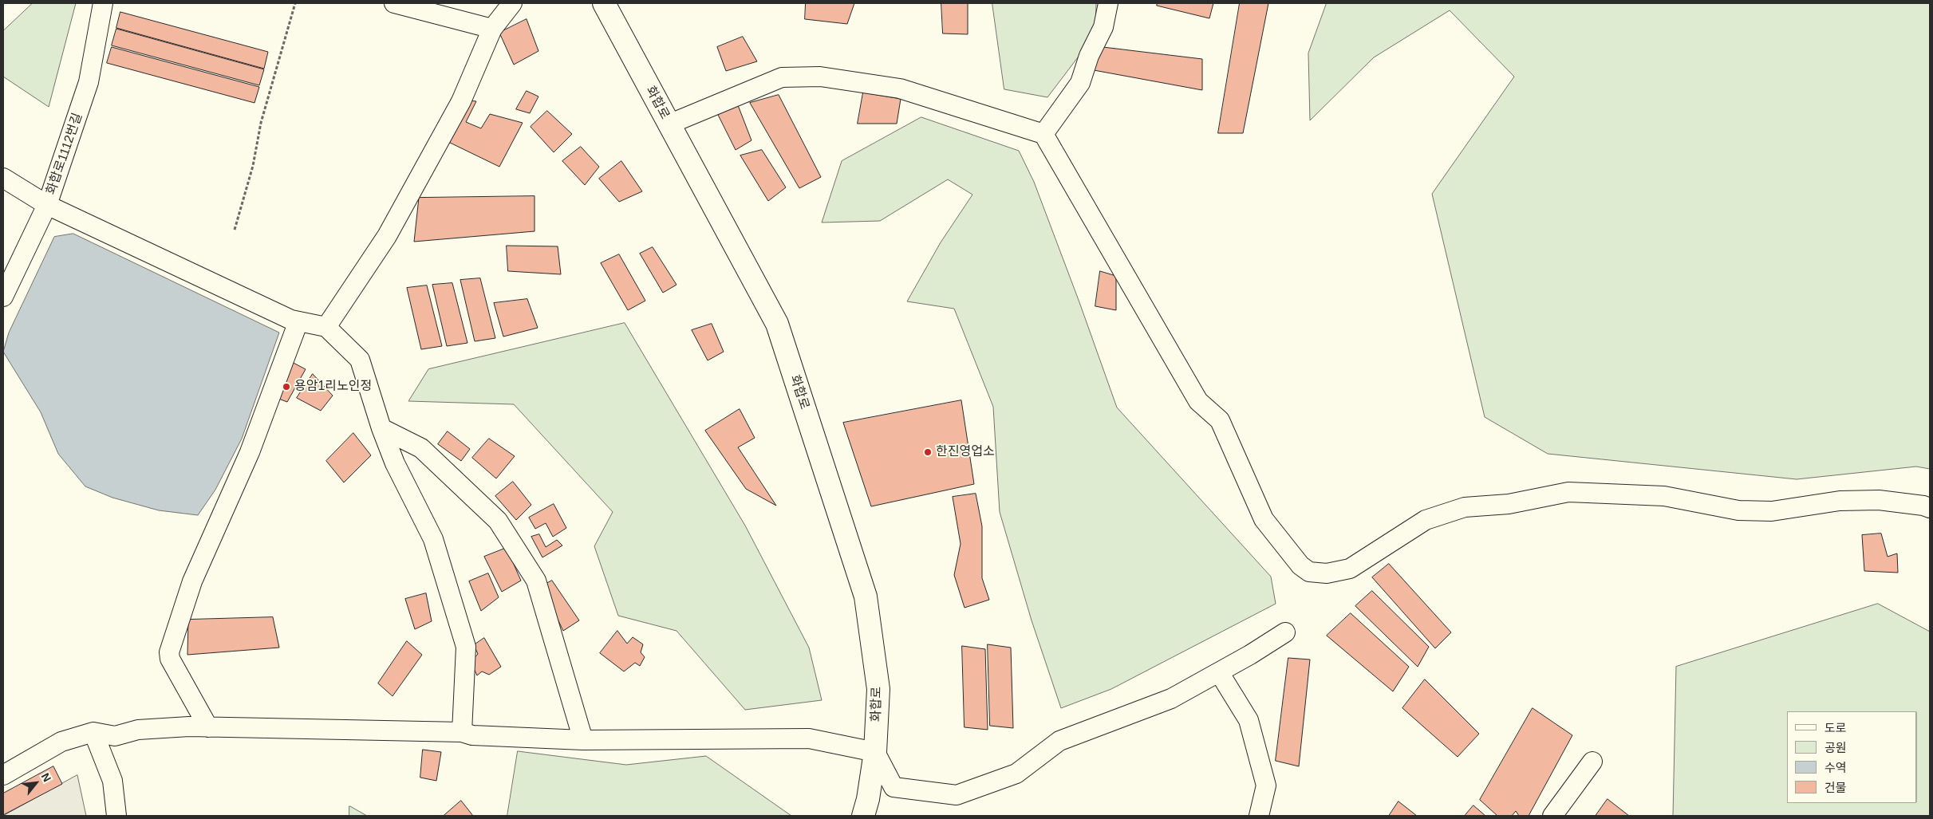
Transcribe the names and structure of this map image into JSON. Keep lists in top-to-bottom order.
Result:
{
  "streets": {
    "main road": ["화합로"],
    "street": ["화합로1112번길"]
  },
  "places": ["용암1리노인정", "한진영업소"],
  "legend": [
    "도로",
    "공원",
    "수역",
    "건물"
  ],
  "north": "top right"
}
